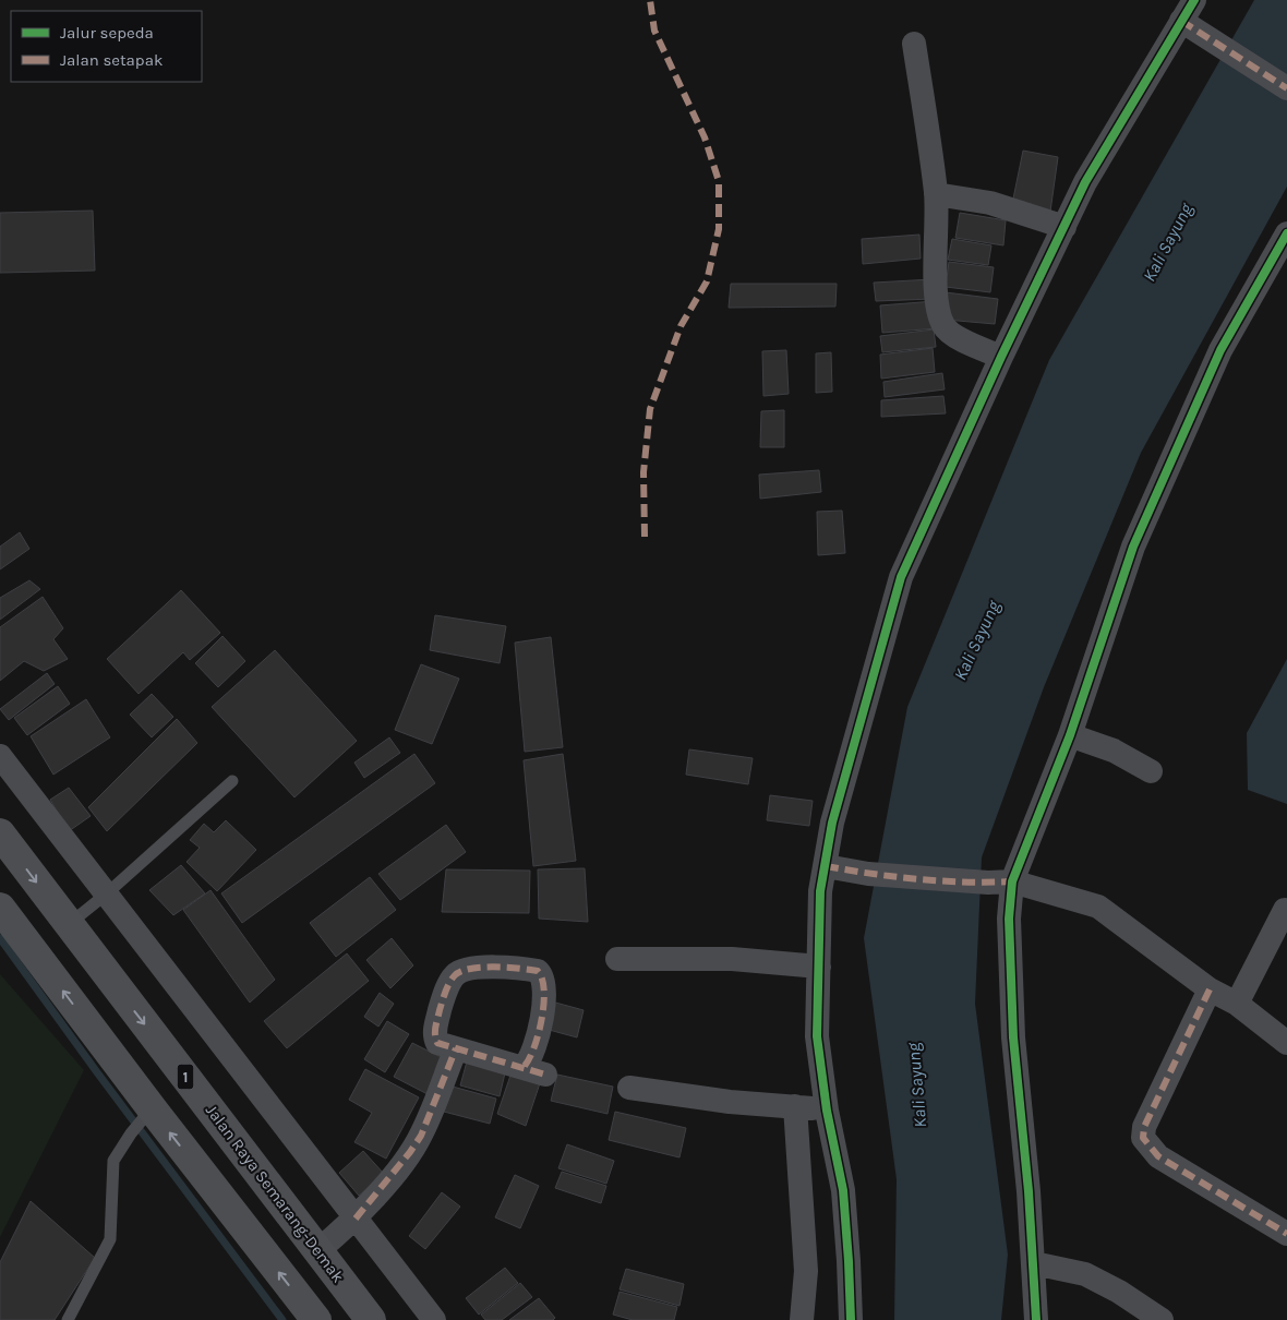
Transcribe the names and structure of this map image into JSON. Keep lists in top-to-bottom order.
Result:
{
  "streets": {
    "highway": ["1", "Jalan Raya Semarang-Demak"]
  },
  "water": ["Kali Sayung"],
  "legend": ["Jalur sepeda", "Jalan setapak"]
}
